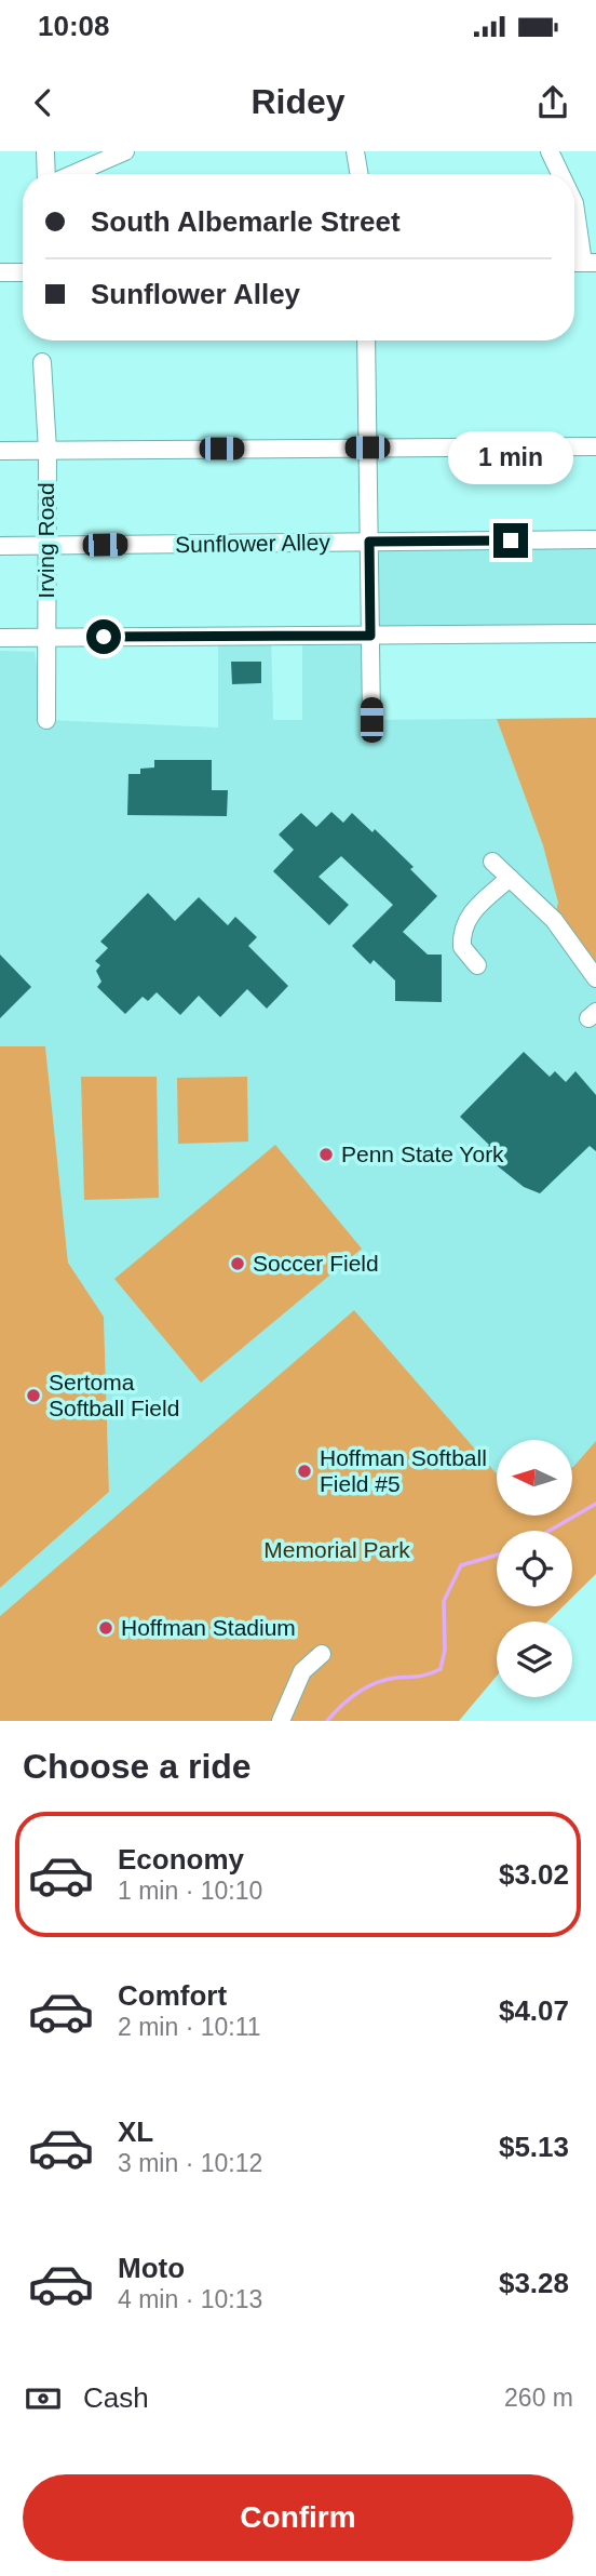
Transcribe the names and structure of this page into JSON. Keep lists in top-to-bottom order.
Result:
{
  "streets": {
    "street": ["Irving Road", "Sunflower Alley"]
  },
  "crossings": [
    ["Irving Road", "Sunflower Alley"]
  ],
  "parks": ["Memorial Park"],
  "places": [
    "Penn State York",
    "Soccer Field",
    "Sertoma Softball Field",
    "Hoffman Softball Field #5",
    "Hoffman Stadium"
  ],
  "north": "left",
  "page": {
    "status": "10:08",
    "header": "Ridey",
    "banner": ["South Albemarle Street", "Sunflower Alley"],
    "bubble": "1 min",
    "heading": "Choose a ride",
    "list": [
      {
        "name": "Economy",
        "note": "1 min · 10:10",
        "value": "$3.02"
      },
      {
        "name": "Comfort",
        "note": "2 min · 10:11",
        "value": "$4.07"
      },
      {
        "name": "XL",
        "note": "3 min · 10:12",
        "value": "$5.13"
      },
      {
        "name": "Moto",
        "note": "4 min · 10:13",
        "value": "$3.28"
      }
    ],
    "pay": ["Cash", "260 m"],
    "buttons": "Confirm"
  }
}
